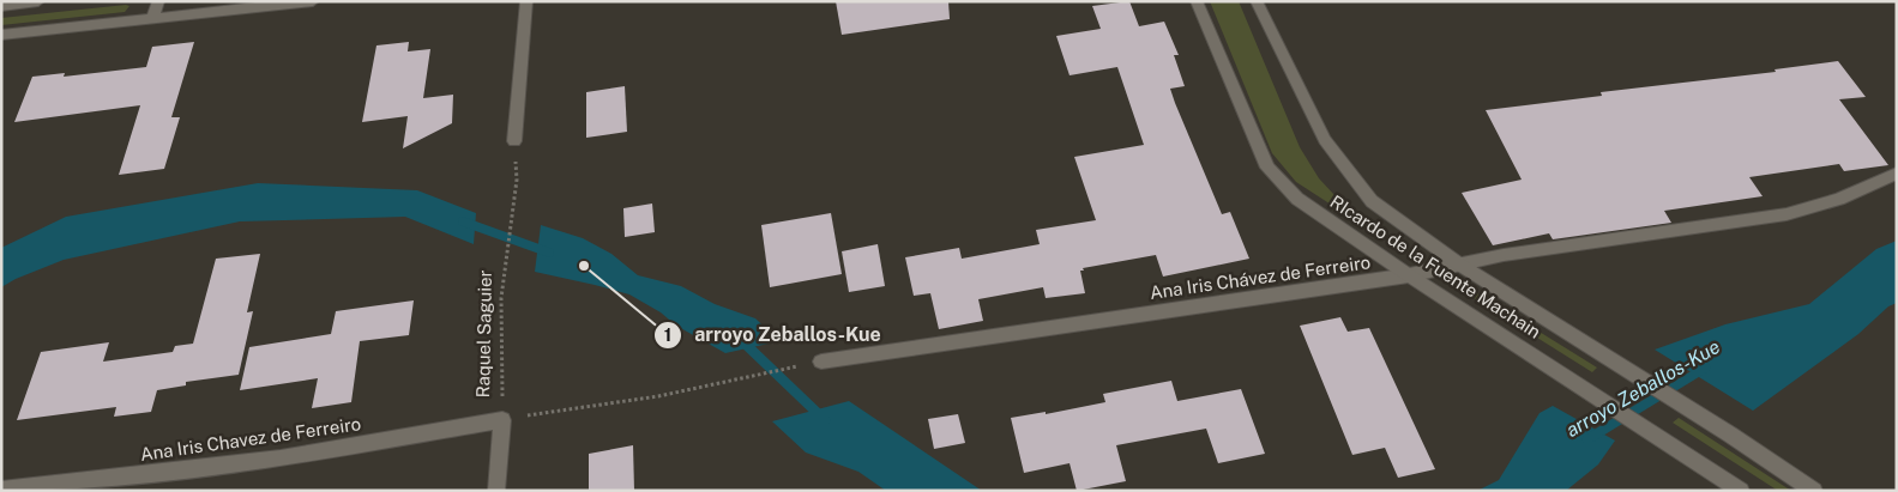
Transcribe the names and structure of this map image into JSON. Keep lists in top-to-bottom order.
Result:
{
  "streets": {
    "street": [
      "RIcardo de la Fuente Machain",
      "Ana Iris Chávez de Ferreiro",
      "Raquel Saguier",
      "Ana Iris Chavez de Ferreiro"
    ]
  },
  "crossings": [
    ["RIcardo de la Fuente Machain", "Ana Iris Chávez de Ferreiro"],
    ["Raquel Saguier", "Ana Iris Chavez de Ferreiro"]
  ],
  "water": ["arroyo Zeballos-Kue"],
  "places": ["arroyo Zeballos-Kue"]
}
